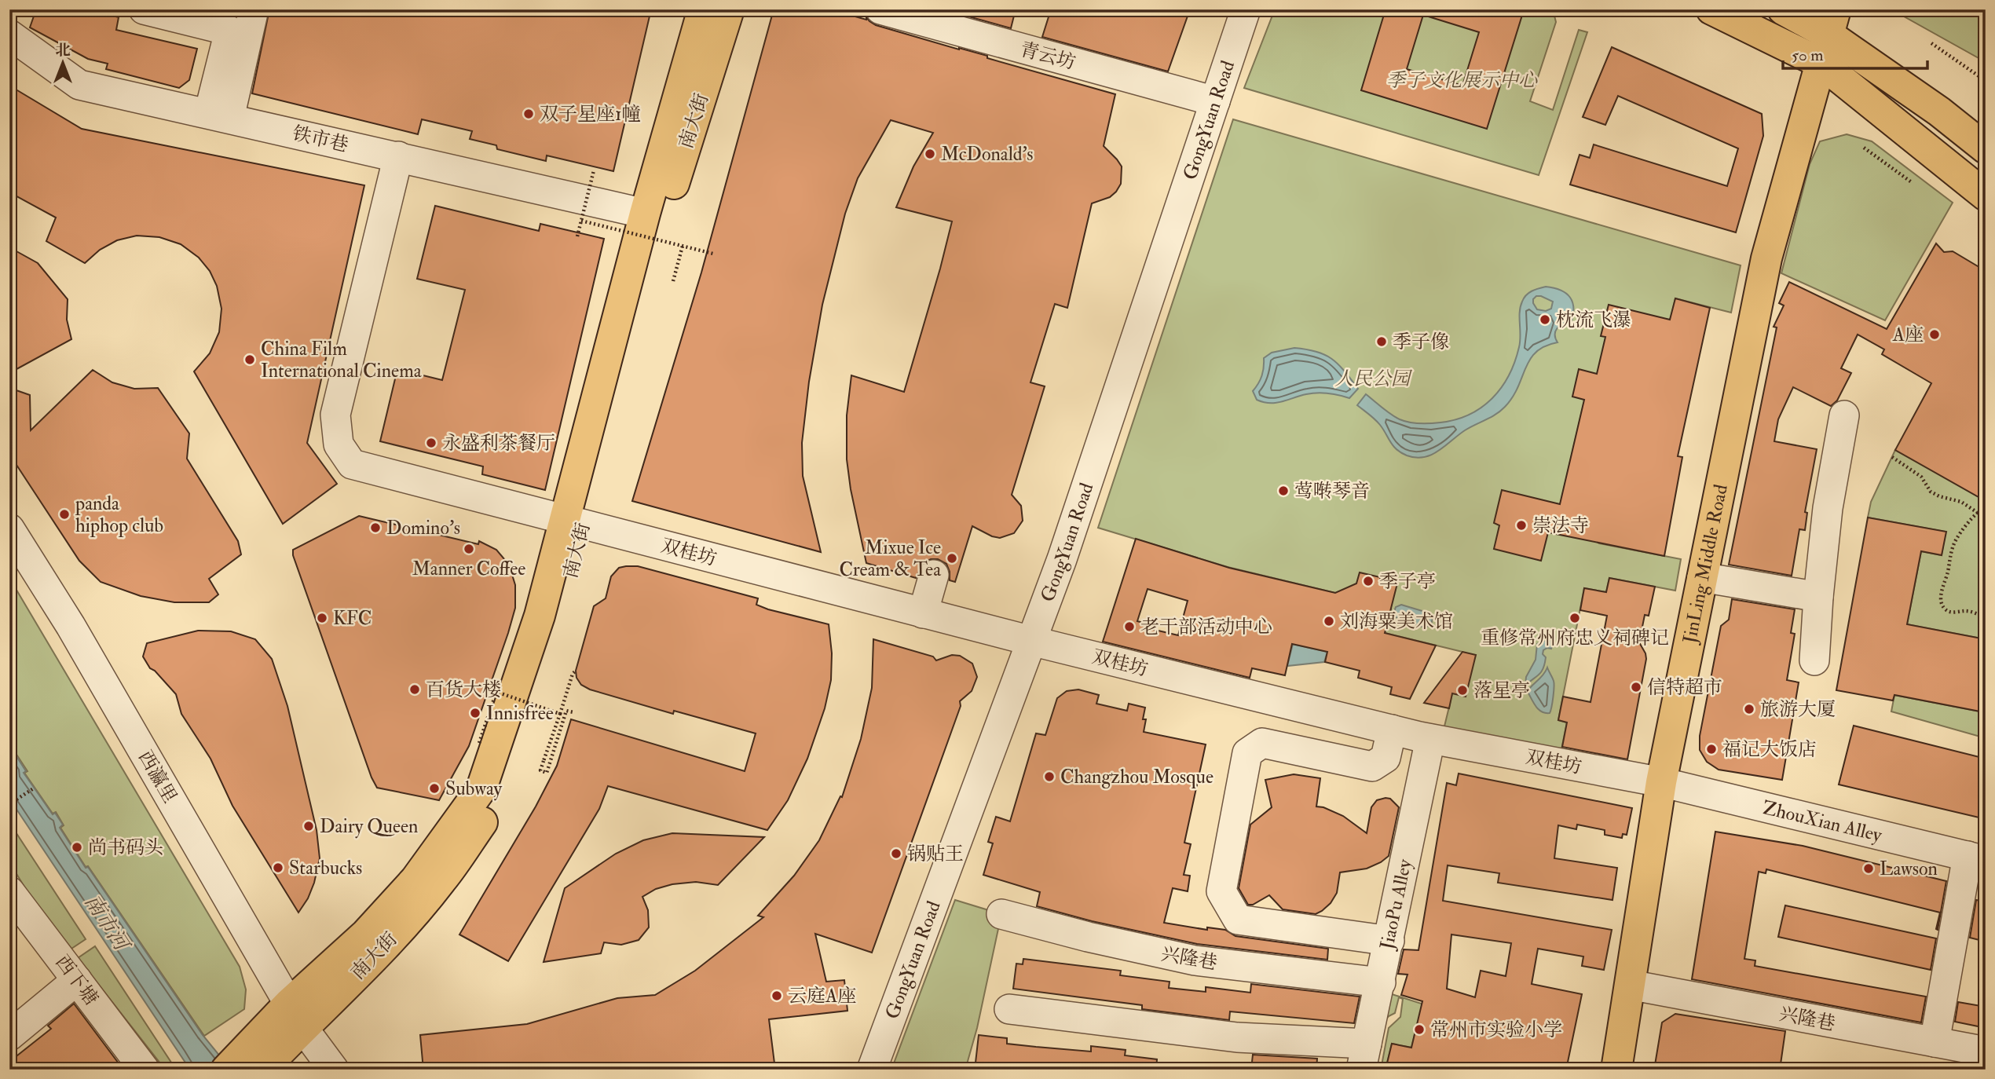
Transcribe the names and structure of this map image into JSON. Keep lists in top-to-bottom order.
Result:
{
  "streets": {
    "main road": ["南大街", "JinLing Middle Road"],
    "street": [
      "青云坊",
      "GongYuan Road",
      "铁市巷",
      "双桂坊",
      "西瀛里",
      "ZhouXian Alley",
      "JiaoPu Alley",
      "兴隆巷",
      "西下塘"
    ]
  },
  "crossings": [
    ["青云坊", "GongYuan Road"],
    ["GongYuan Road", "双桂坊"],
    ["南大街", "铁市巷"],
    ["南大街", "双桂坊"],
    ["南大街", "西瀛里"],
    ["铁市巷", "双桂坊"],
    ["双桂坊", "JinLing Middle Road"],
    ["双桂坊", "ZhouXian Alley"],
    ["双桂坊", "JiaoPu Alley"],
    ["JinLing Middle Road", "ZhouXian Alley"],
    ["JinLing Middle Road", "兴隆巷"],
    ["JiaoPu Alley", "兴隆巷"]
  ],
  "water": ["南市河"],
  "parks": ["季子文化展示中心", "人民公园"],
  "places": [
    "双子星座1幢",
    "McDonald's",
    "枕流飞瀑",
    "A座",
    "季子像",
    "China Film International Cinema",
    "永盛利茶餐厅",
    "莺啭琴音",
    "panda hiphop club",
    "崇法寺",
    "Domino's",
    "Manner Coffee",
    "Mixue Ice Cream & Tea",
    "季子亭",
    "KFC",
    "重修常州府忠义祠碑记",
    "刘海粟美术馆",
    "老干部活动中心",
    "信特超市",
    "百货大楼",
    "落星亭",
    "旅游大厦",
    "Innisfree",
    "福记大饭店",
    "Changzhou Mosque",
    "Subway",
    "Dairy Queen",
    "尚书码头",
    "锅贴王",
    "Starbucks",
    "Lawson",
    "云庭A座",
    "常州市实验小学"
  ],
  "scale_bar": "50 m",
  "north": "top"
}
